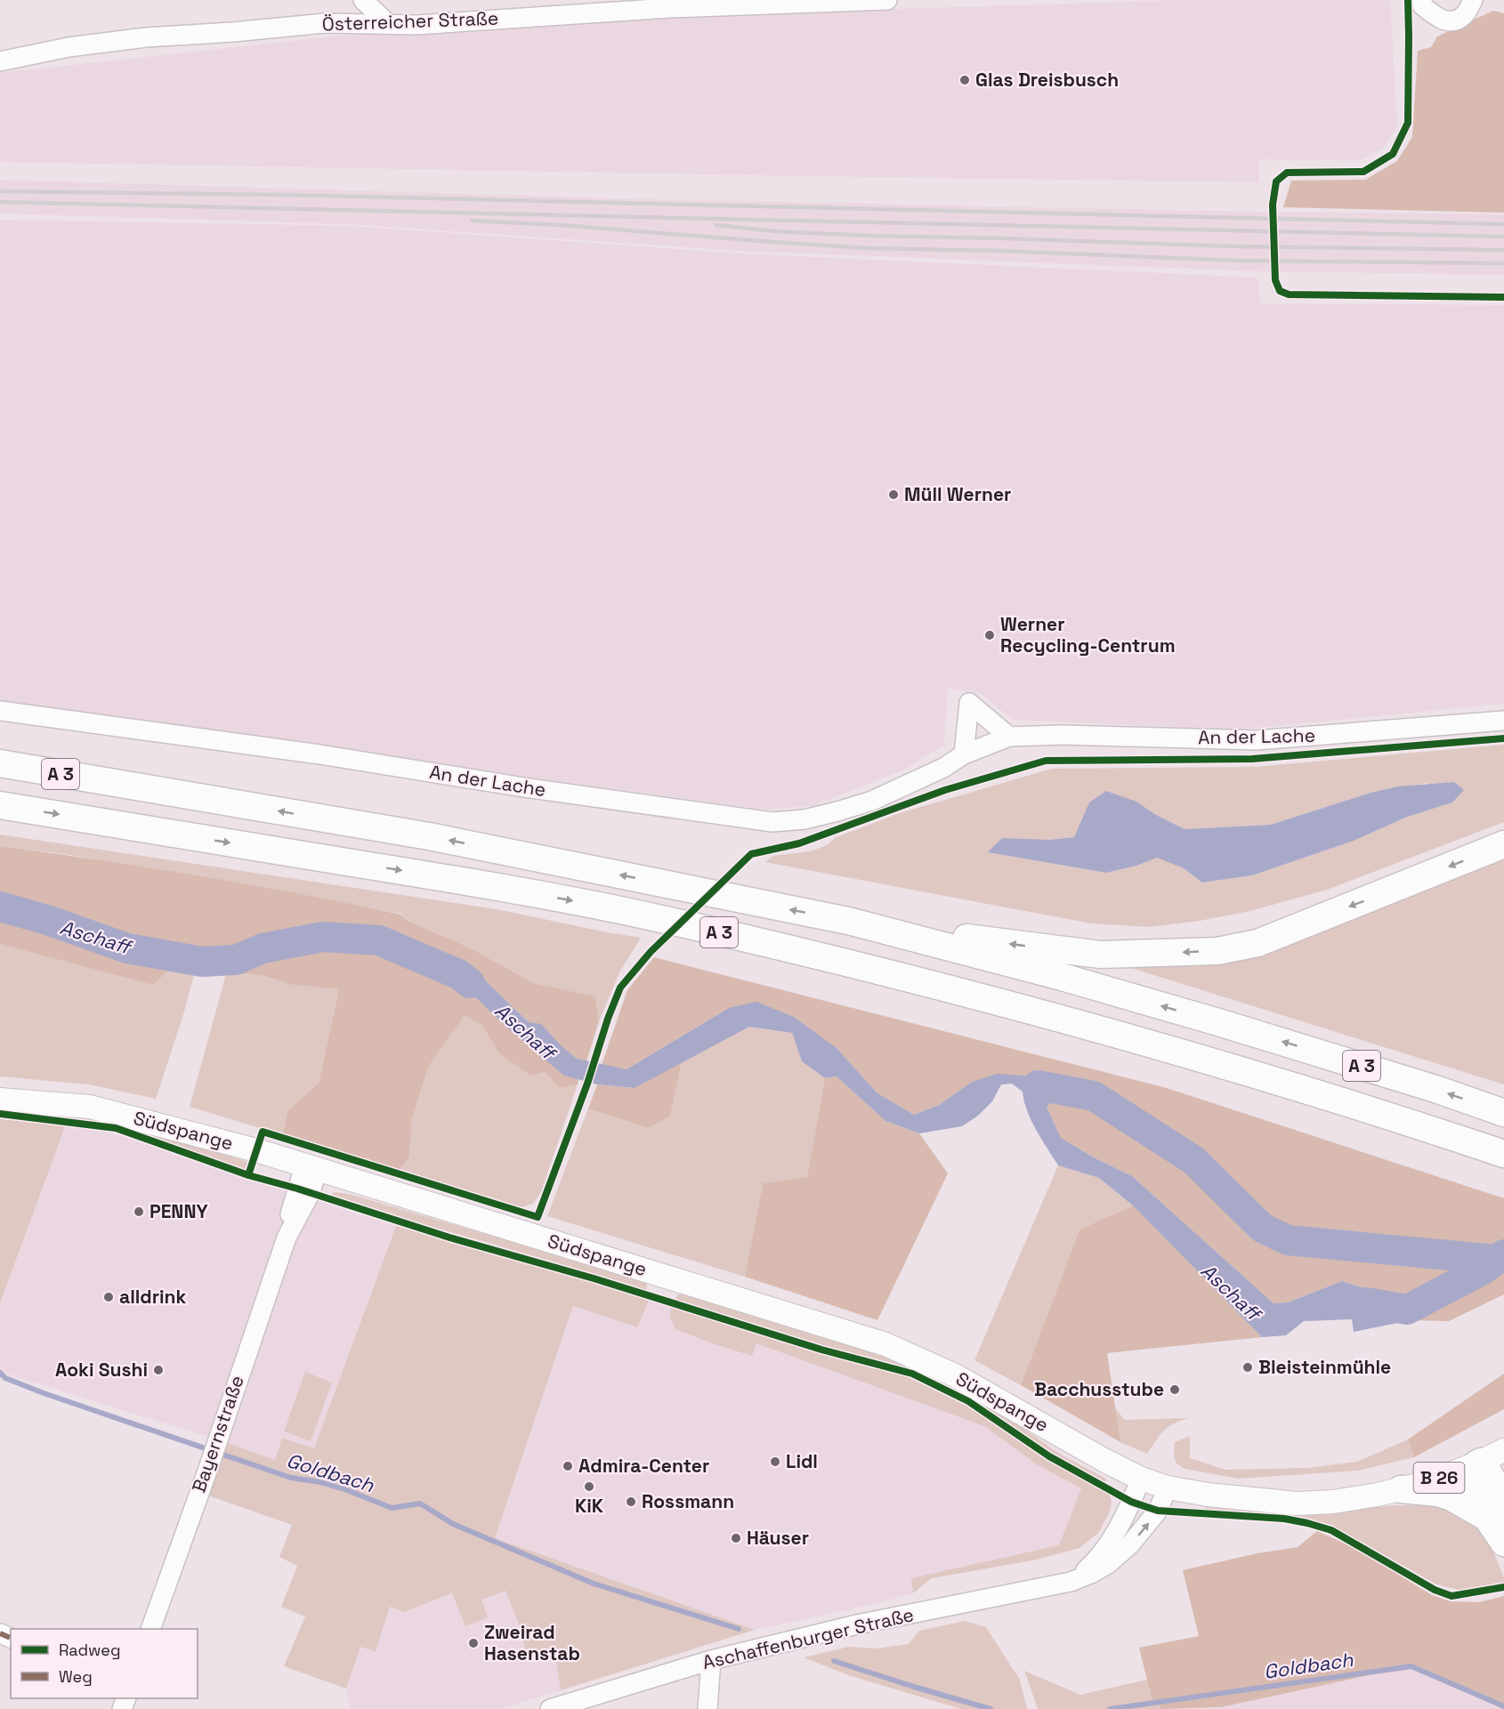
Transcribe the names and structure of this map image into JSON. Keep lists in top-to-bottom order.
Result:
{
  "streets": {
    "highway": ["A 3"],
    "main road": ["Südspange", "B 26"],
    "street": [
      "Österreicher Straße",
      "An der Lache",
      "Bayernstraße",
      "Aschaffenburger Straße"
    ]
  },
  "crossings": [
    ["Südspange", "Bayernstraße"],
    ["Südspange", "B 26"],
    ["Südspange", "Aschaffenburger Straße"],
    ["B 26", "Aschaffenburger Straße"]
  ],
  "water": ["Aschaff", "Goldbach"],
  "places": [
    "Glas Dreisbusch",
    "Müll Werner",
    "Werner Recycling-Centrum",
    "PENNY",
    "alldrink",
    "Bleisteinmühle",
    "Aoki Sushi",
    "Bacchusstube",
    "Lidl",
    "Admira-Center",
    "KiK",
    "Rossmann",
    "Häuser",
    "Zweirad Hasenstab"
  ],
  "legend": ["Radweg", "Weg"]
}
